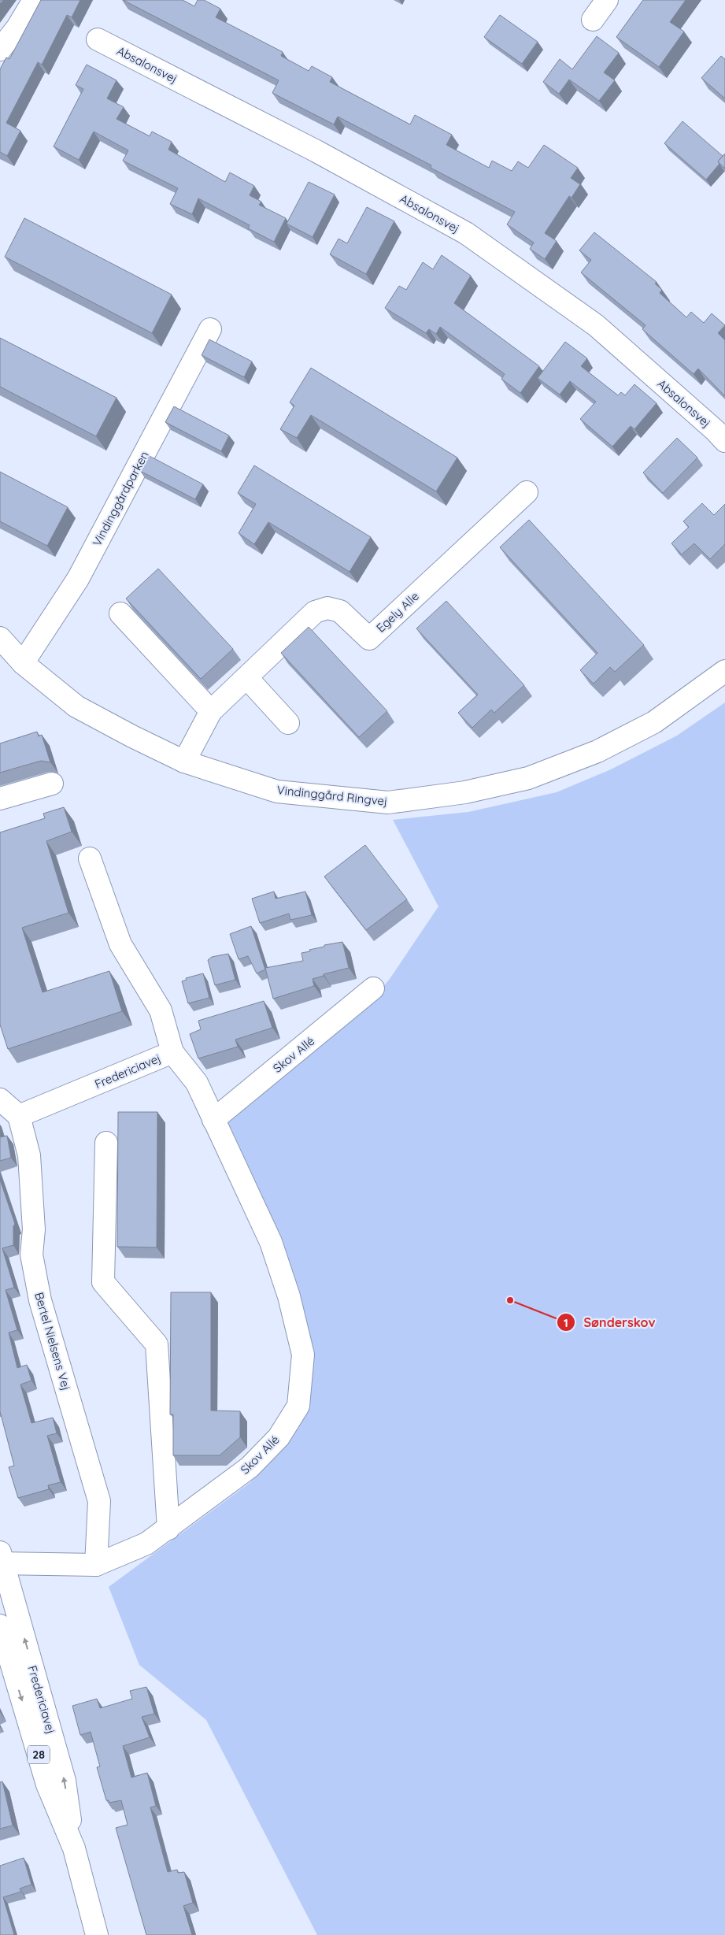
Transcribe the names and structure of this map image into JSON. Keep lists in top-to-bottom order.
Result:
{
  "streets": {
    "street": [
      "Absalonsvej",
      "Vindinggårdparken",
      "Egely Alle",
      "Vindinggård Ringvej",
      "Skov Allé",
      "Fredericiavej",
      "Bertel Nielsens Vej",
      "28"
    ]
  },
  "crossings": [
    ["Vindinggårdparken", "Vindinggård Ringvej"],
    ["Egely Alle", "Vindinggård Ringvej"],
    ["Skov Allé", "Fredericiavej"],
    ["Skov Allé", "Bertel Nielsens Vej"],
    ["Fredericiavej", "Bertel Nielsens Vej"]
  ],
  "places": ["Sønderskov"]
}
